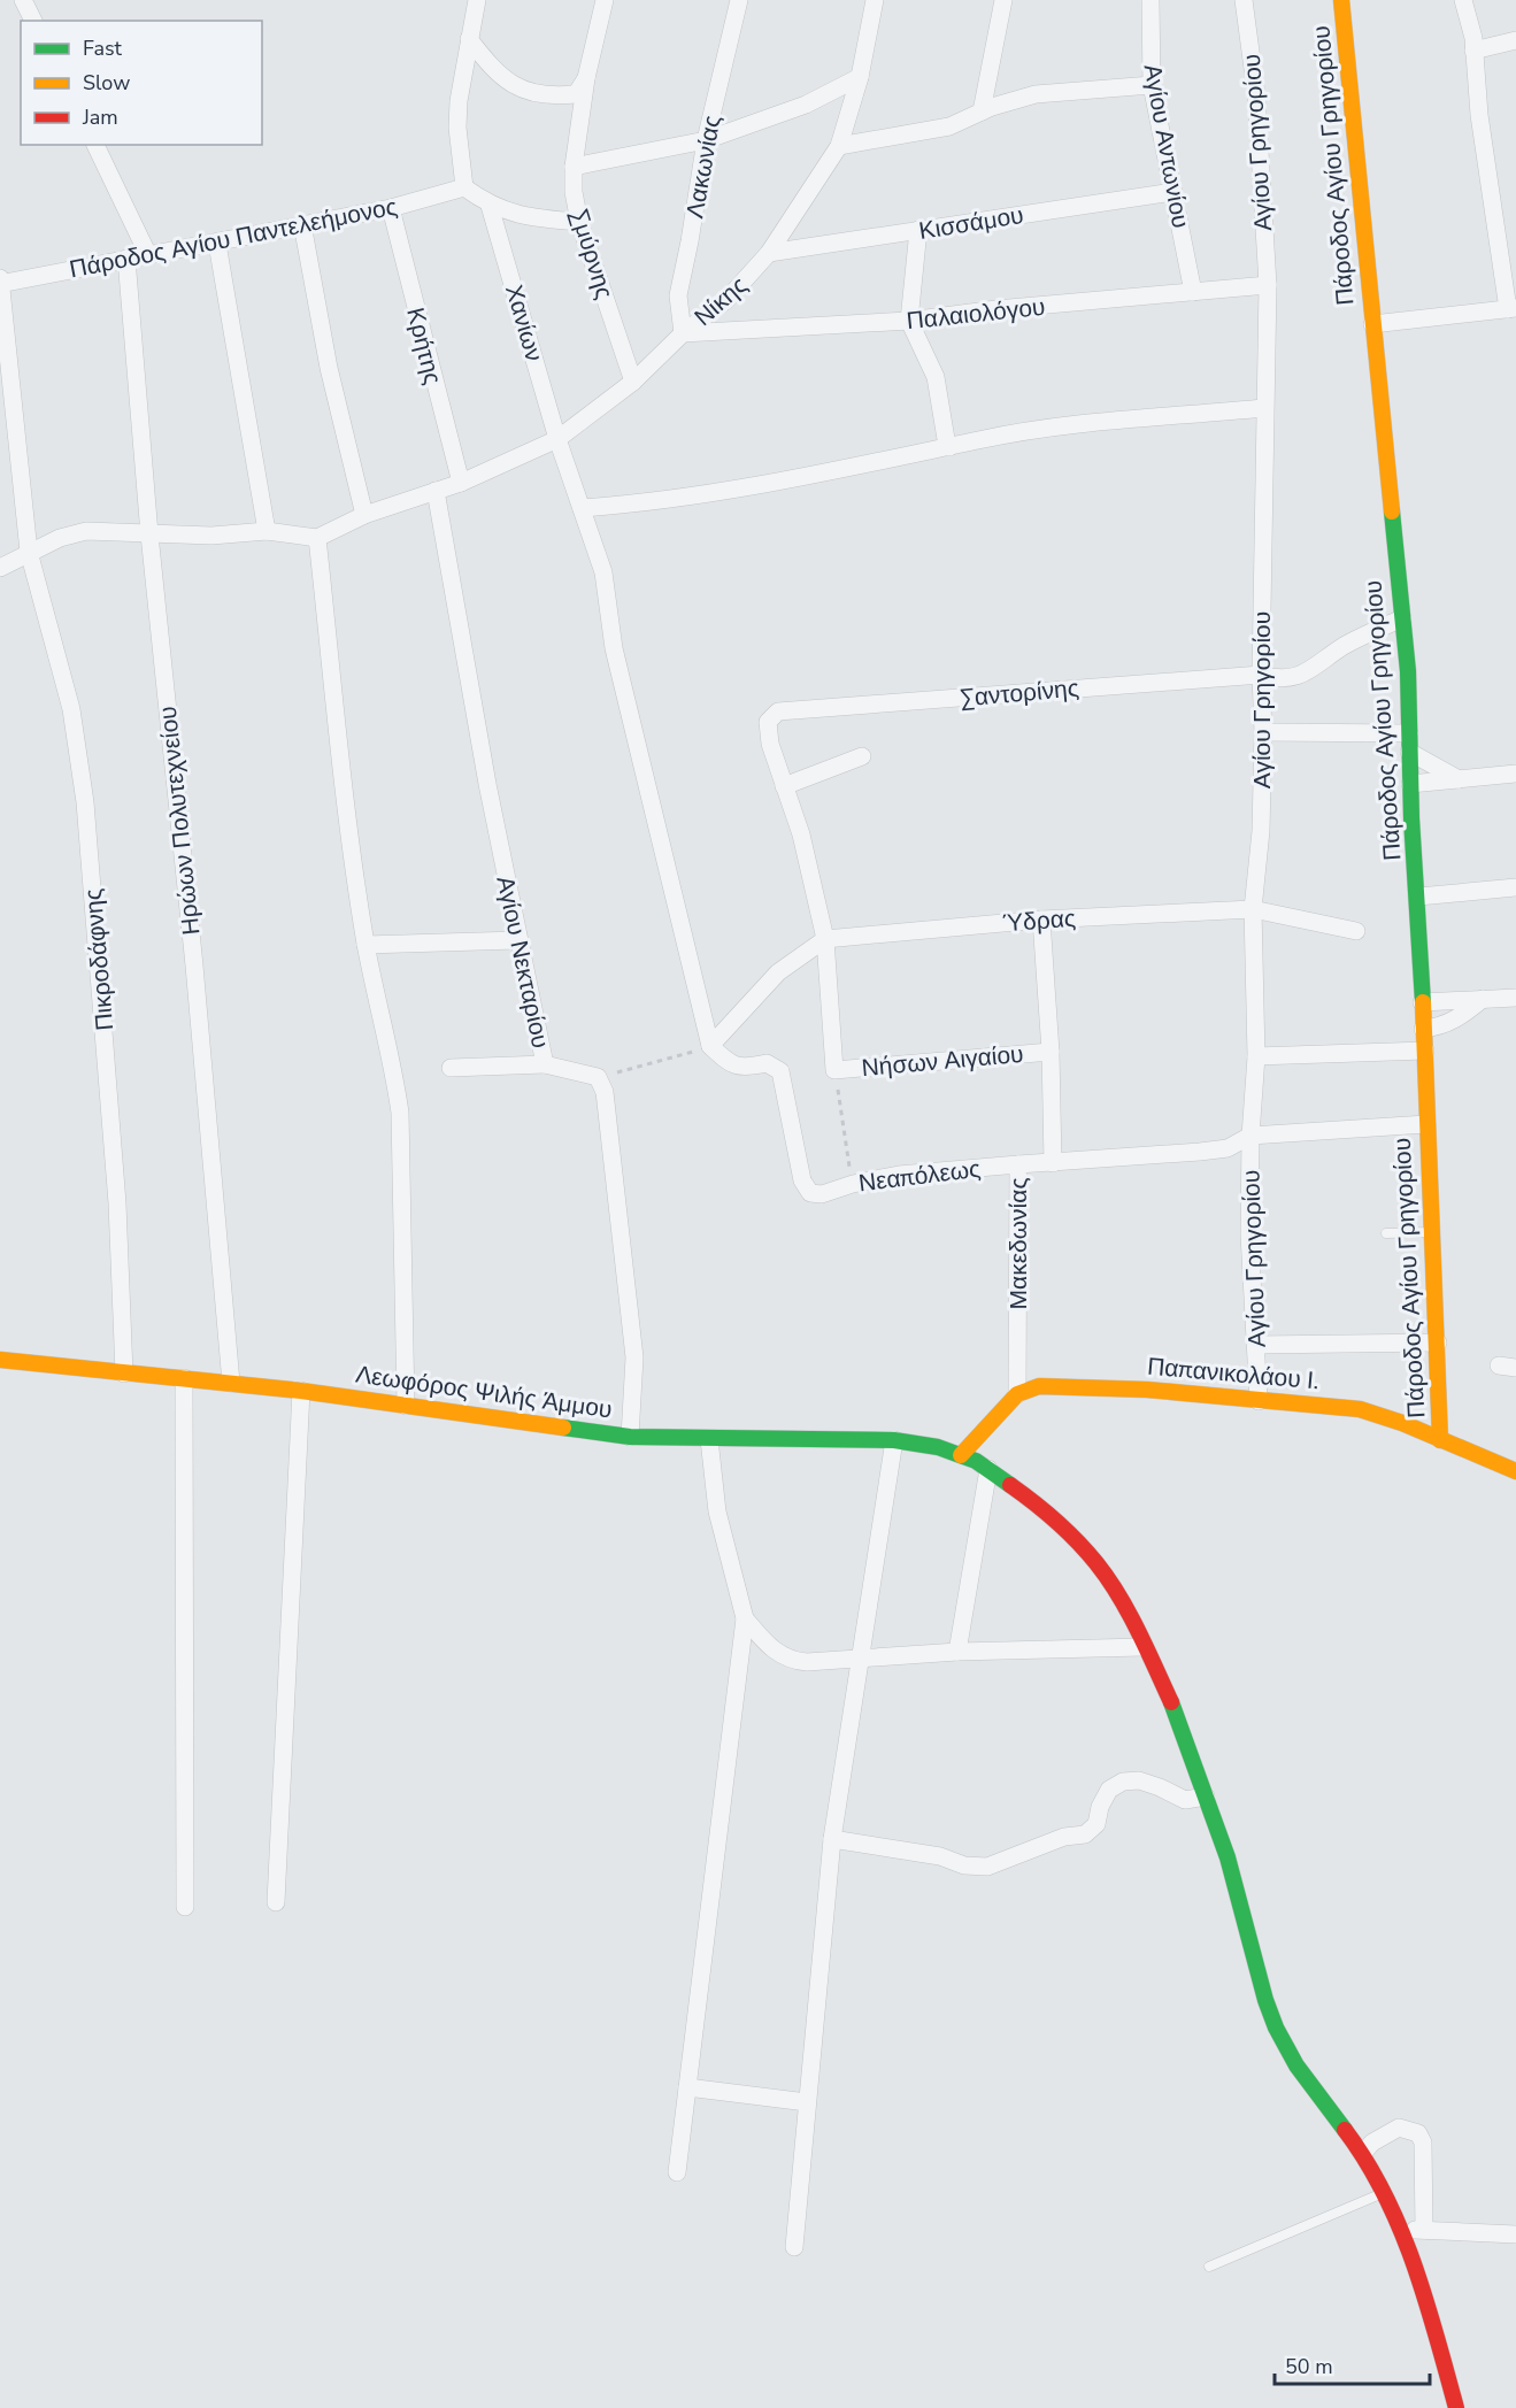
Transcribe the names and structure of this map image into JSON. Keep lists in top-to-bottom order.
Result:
{
  "streets": {
    "street": [
      "Αγίου Γρηγορίου",
      "Αγίου Αντωνίου",
      "Πάροδος Αγίου Γρηγορίου",
      "Λακωνίας",
      "Κισσάμου",
      "Πάροδος Αγίου Παντελεήμονος",
      "Σμύρνης",
      "Νίκης",
      "Παλαιολόγου",
      "Χανίων",
      "Κρήτης",
      "Σαντορίνης",
      "Ηρώων Πολυτεχνείου",
      "Ύδρας",
      "Πικροδάφνης",
      "Αγίου Νεκταρίου",
      "Νήσων Αιγαίου",
      "Νεαπόλεως",
      "Μακεδωνίας",
      "Παπανικολάου Ι.",
      "Λεωφόρος Ψιλής Άμμου"
    ]
  },
  "crossings": [
    ["Αγίου Γρηγορίου", "Παλαιολόγου"],
    ["Αγίου Γρηγορίου", "Σαντορίνης"],
    ["Αγίου Γρηγορίου", "Ύδρας"],
    ["Αγίου Γρηγορίου", "Παπανικολάου Ι."],
    ["Αγίου Αντωνίου", "Κισσάμου"],
    ["Αγίου Αντωνίου", "Παλαιολόγου"],
    ["Πάροδος Αγίου Γρηγορίου", "Σαντορίνης"],
    ["Πάροδος Αγίου Γρηγορίου", "Παπανικολάου Ι."],
    ["Λακωνίας", "Νίκης"],
    ["Λακωνίας", "Παλαιολόγου"],
    ["Κισσάμου", "Νίκης"],
    ["Πάροδος Αγίου Παντελεήμονος", "Κρήτης"],
    ["Πάροδος Αγίου Παντελεήμονος", "Ηρώων Πολυτεχνείου"],
    ["Πάροδος Αγίου Παντελεήμονος", "Πικροδάφνης"],
    ["Σμύρνης", "Νίκης"],
    ["Νίκης", "Παλαιολόγου"],
    ["Νίκης", "Χανίων"],
    ["Νίκης", "Κρήτης"],
    ["Νίκης", "Αγίου Νεκταρίου"],
    ["Χανίων", "Νεαπόλεως"],
    ["Ηρώων Πολυτεχνείου", "Λεωφόρος Ψιλής Άμμου"],
    ["Ύδρας", "Μακεδωνίας"],
    ["Πικροδάφνης", "Λεωφόρος Ψιλής Άμμου"],
    ["Νήσων Αιγαίου", "Μακεδωνίας"],
    ["Νεαπόλεως", "Μακεδωνίας"],
    ["Μακεδωνίας", "Παπανικολάου Ι."]
  ],
  "legend": ["Fast", "Slow", "Jam"],
  "scale_bar": "50 m"
}
